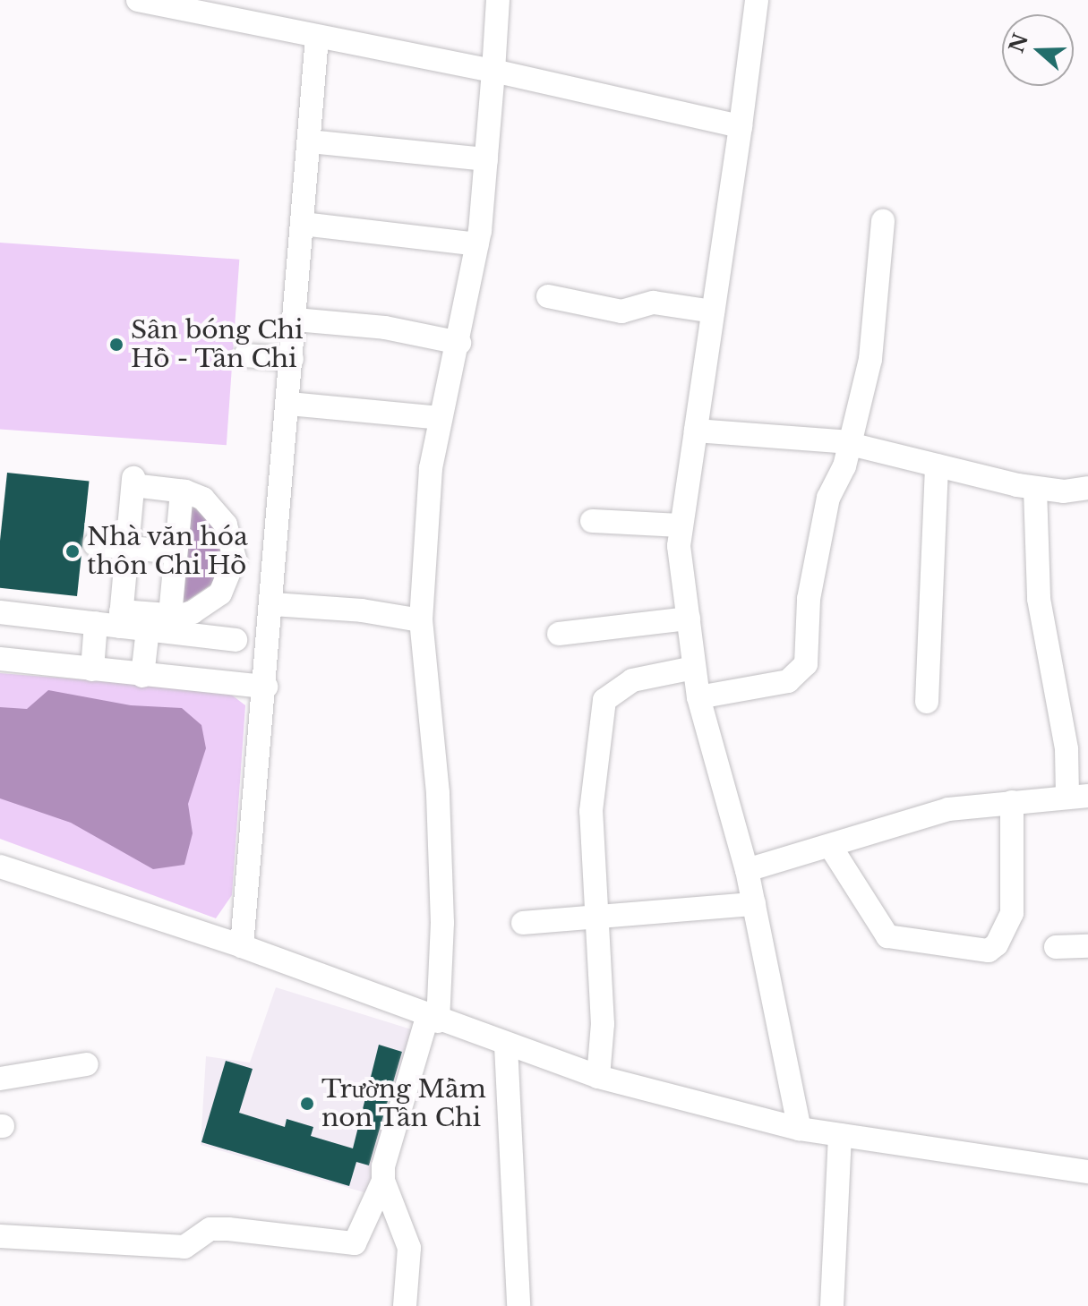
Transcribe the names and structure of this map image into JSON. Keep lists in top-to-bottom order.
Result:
{
  "places": ["Sân bóng Chi Hồ - Tân Chi", "Nhà văn hóa thôn Chi Hồ", "Trường Mầm non Tân Chi"],
  "north": "left"
}
